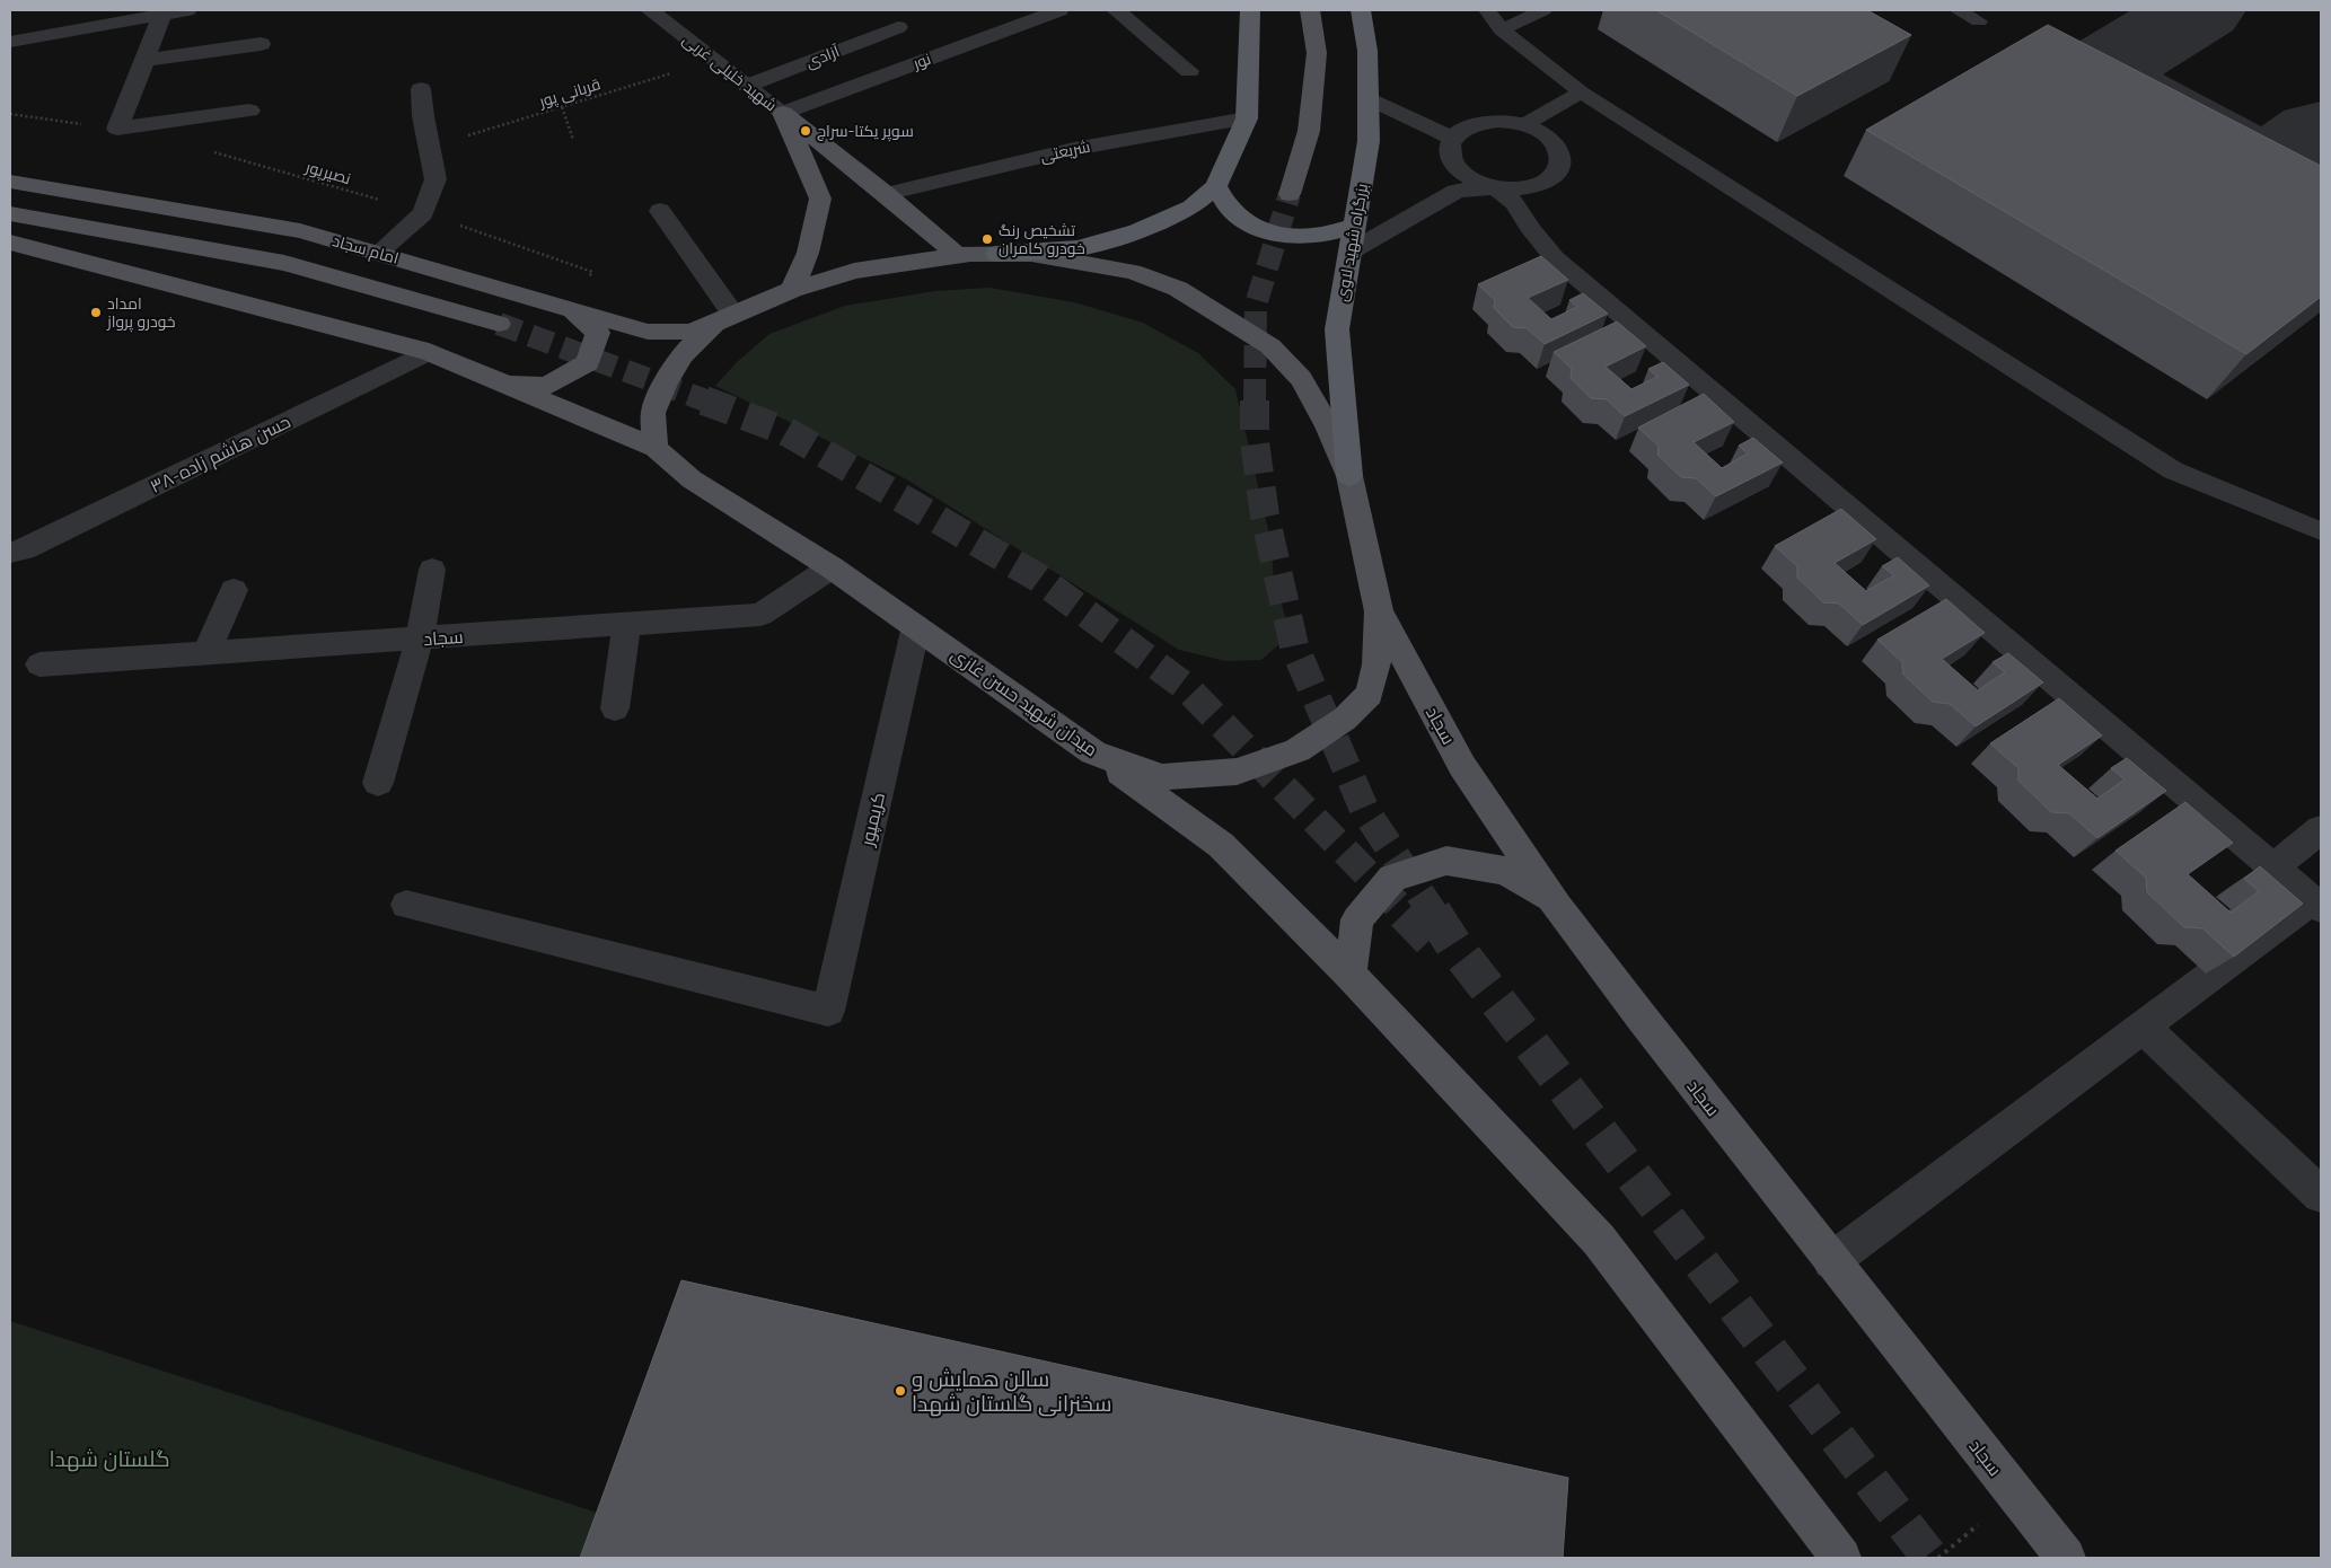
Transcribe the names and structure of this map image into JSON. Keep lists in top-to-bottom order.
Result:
{
  "streets": {
    "highway": ["بزرگراه شهید لاوی"],
    "main road": ["امام سجاد", "سجاد", "میدان شهید حسن غازی"],
    "street": [
      "آزادی",
      "نور",
      "شهید خلیلی غربی",
      "شریعتی",
      "۳۸-حسن هاشم زاده",
      "کریمپور"
    ],
    "path": ["قربانی پور", "نصیرپور"]
  },
  "crossings": [
    ["آزادی", "شهید خلیلی غربی"],
    ["نور", "شهید خلیلی غربی"],
    ["شهید خلیلی غربی", "قربانی پور"],
    ["نصیرپور", "امام سجاد"],
    ["بزرگراه شهید لاوی", "میدان شهید حسن غازی"],
    ["امام سجاد", "میدان شهید حسن غازی"],
    ["سجاد", "میدان شهید حسن غازی"],
    ["میدان شهید حسن غازی", "کریمپور"]
  ],
  "parks": ["گلستان شهدا"],
  "places": [
    "سوپر یکتا-سراج",
    "تشخیص رنگ خودرو کامران",
    "امداد خودرو پرواز",
    "سالن همایش و سخنرانی گلستان شهدا"
  ]
}
